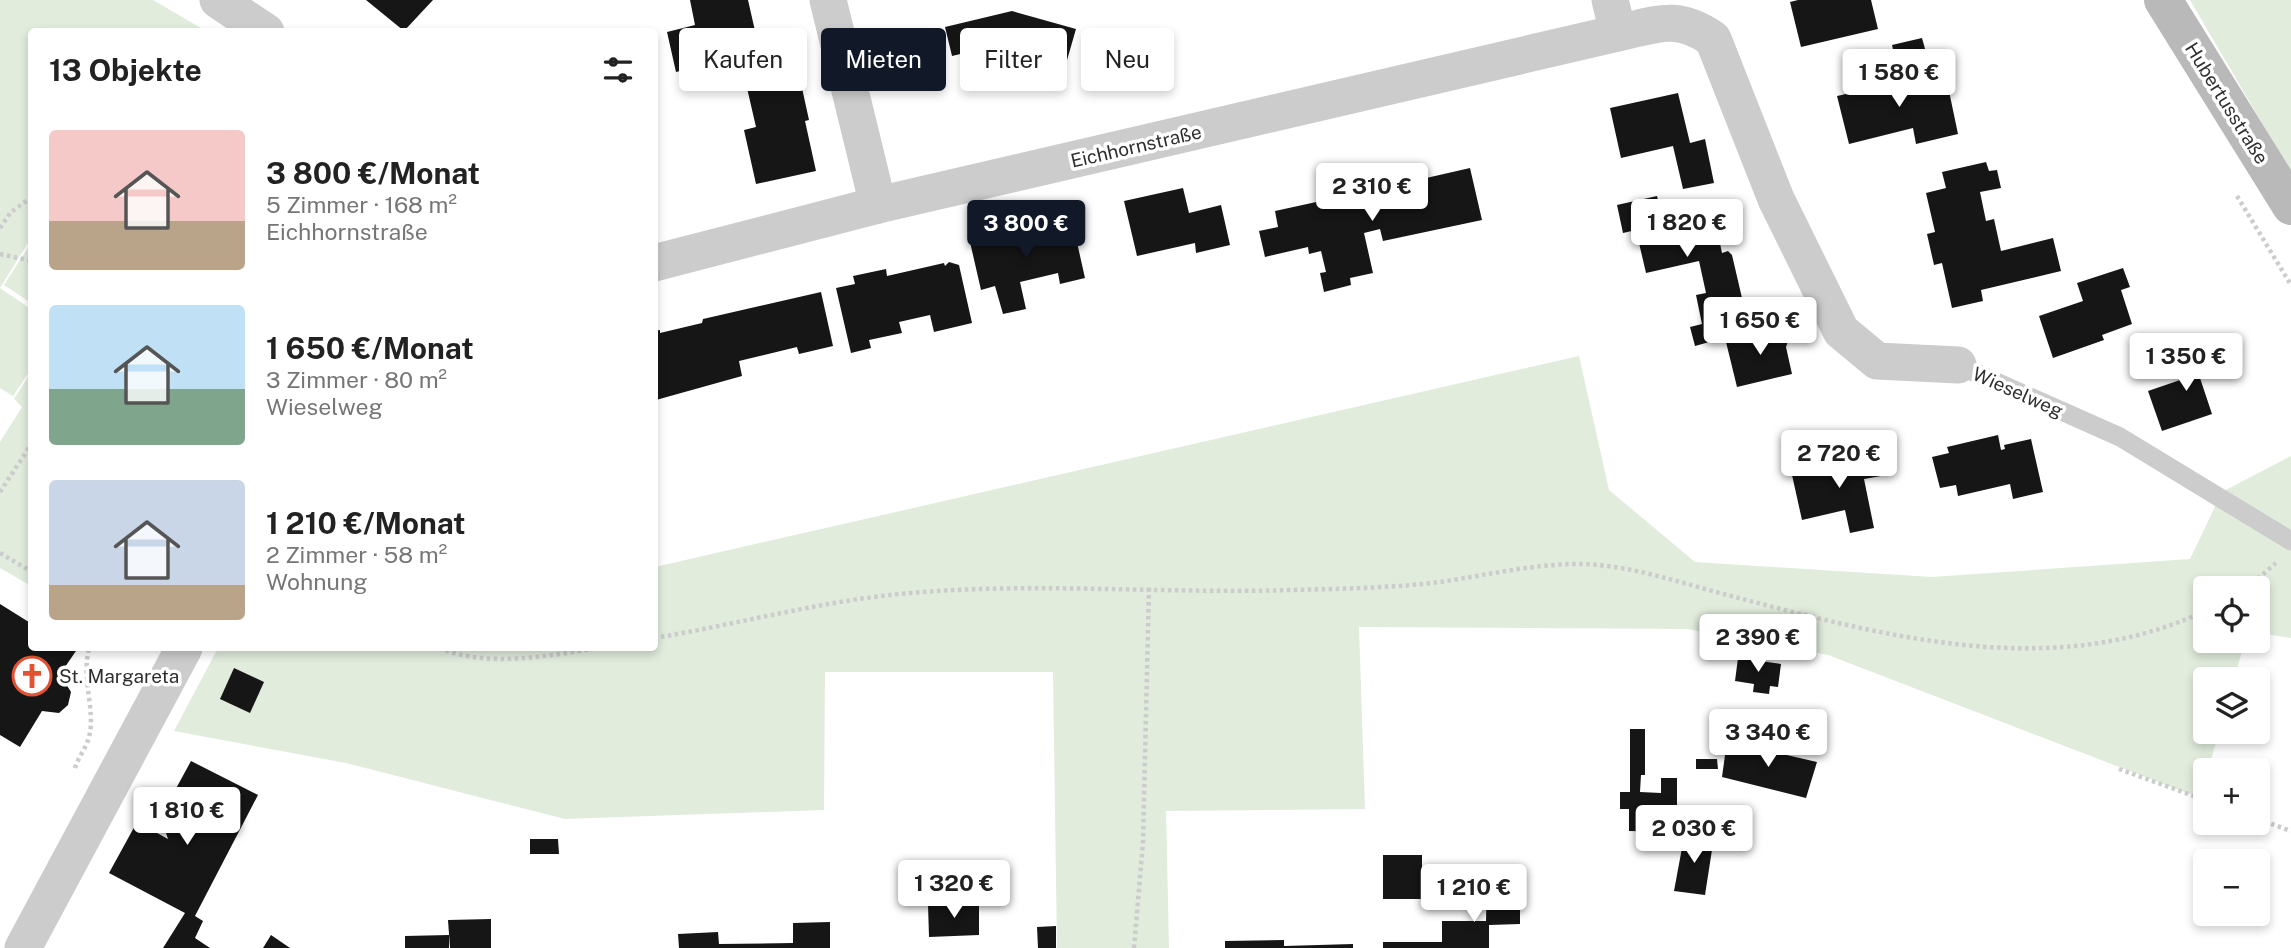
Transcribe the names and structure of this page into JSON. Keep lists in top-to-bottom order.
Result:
{
  "streets": {
    "main road": ["Hubertusstraße"],
    "street": ["Eichhornstraße", "Wieselweg"]
  },
  "crossings": [
    ["Eichhornstraße", "Wieselweg"]
  ],
  "places": {
    "church": ["St. Margareta"]
  },
  "page": {
    "chip": [
      "Kaufen",
      "Mieten",
      "Filter",
      "Neu"
    ],
    "heading": "13 Objekte",
    "price": [
      "1 580 €",
      "2 310 €",
      "1 820 €",
      "3 800 €",
      "1 650 €",
      "1 350 €",
      "2 720 €",
      "2 390 €",
      "3 340 €",
      "1 810 €",
      "2 030 €",
      "1 320 €",
      "1 210 €"
    ],
    "list": [
      {
        "name": "3 800 €/Monat",
        "note": "5 Zimmer · 168 m² · Eichhornstraße"
      },
      {
        "name": "1 650 €/Monat",
        "note": "3 Zimmer · 80 m² · Wieselweg"
      },
      {
        "name": "1 210 €/Monat",
        "note": "2 Zimmer · 58 m² · Wohnung"
      }
    ],
    "map_buttons": ["+", "−"]
  }
}
